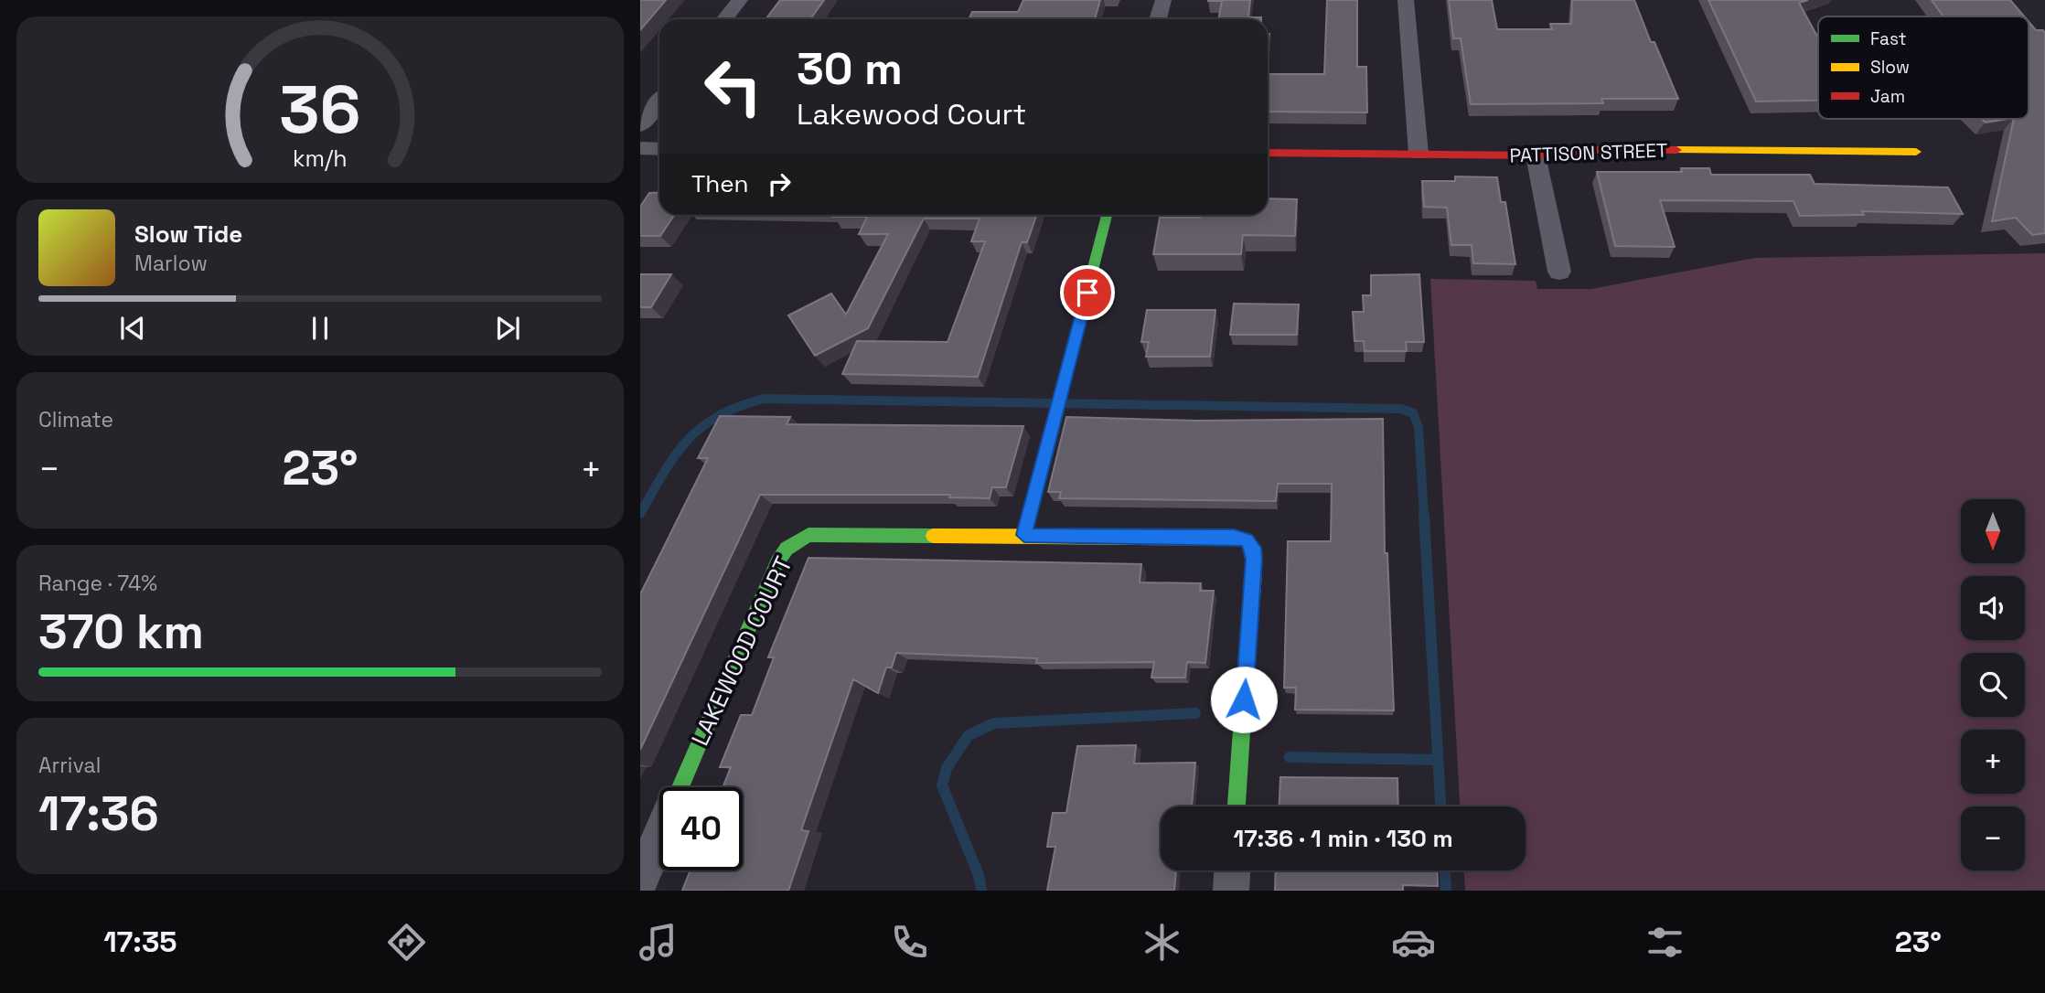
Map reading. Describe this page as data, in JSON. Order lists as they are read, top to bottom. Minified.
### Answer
{"streets":{"street":["PATTISON STREET","LAKEWOOD COURT"]},"legend":["Fast","Slow","Jam"],"north":"bottom","page":{"turn":["30 m","Lakewood Court"],"then":"Then","song":["Slow Tide","Marlow"],"tile":["Climate",["Range · 74%","370 km"],["Arrival","17:36"]],"heat":["−","23°","+"],"map_buttons":["+","−"],"limit":"40","trip":"17:36 · 1 min · 130 m","tabs":["17:35","23°"],"gauge":["36","km/h"]}}
